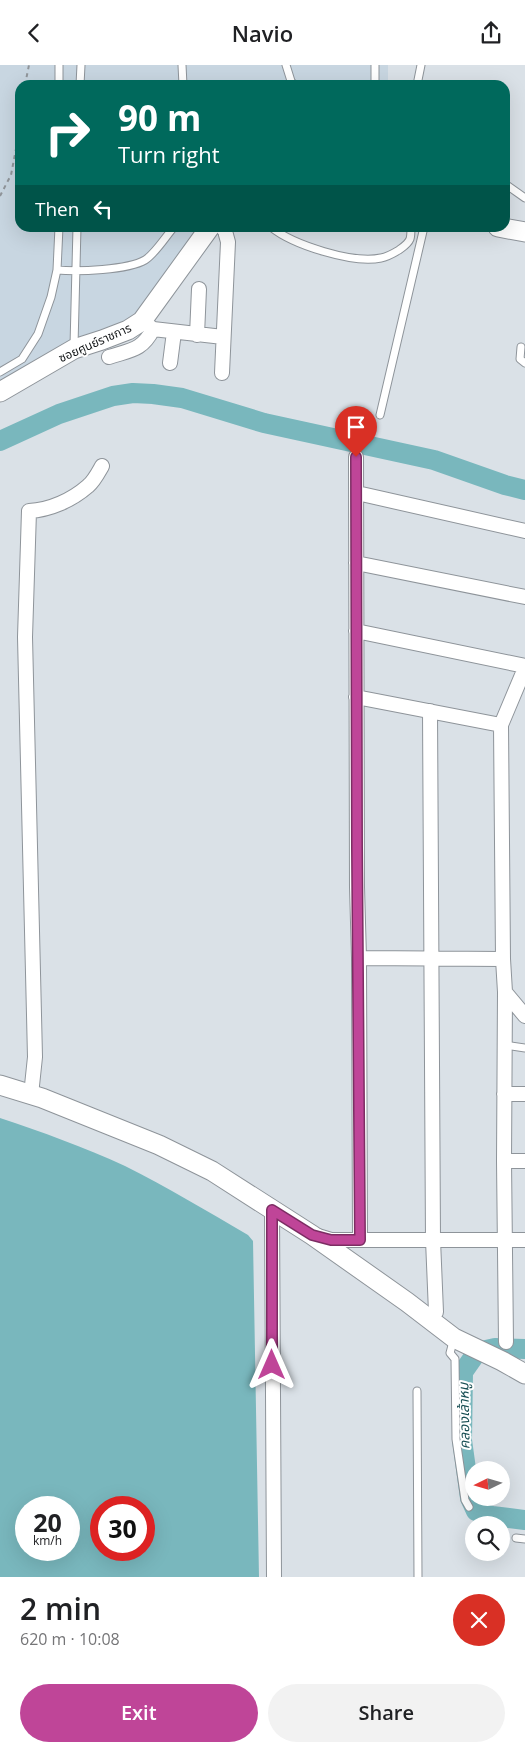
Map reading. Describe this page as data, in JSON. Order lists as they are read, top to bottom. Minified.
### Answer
{"streets":{"street":["ซอยศูนย์ราชการ"]},"water":["คลองเล้าหมู"],"north":"left","page":{"header":"Navio","turn":["90 m","Turn right"],"then":"Then","speed":"20 km/h","limit":"30","heading":["2 min","620 m · 10:08"],"buttons":["Exit","Share"]}}
